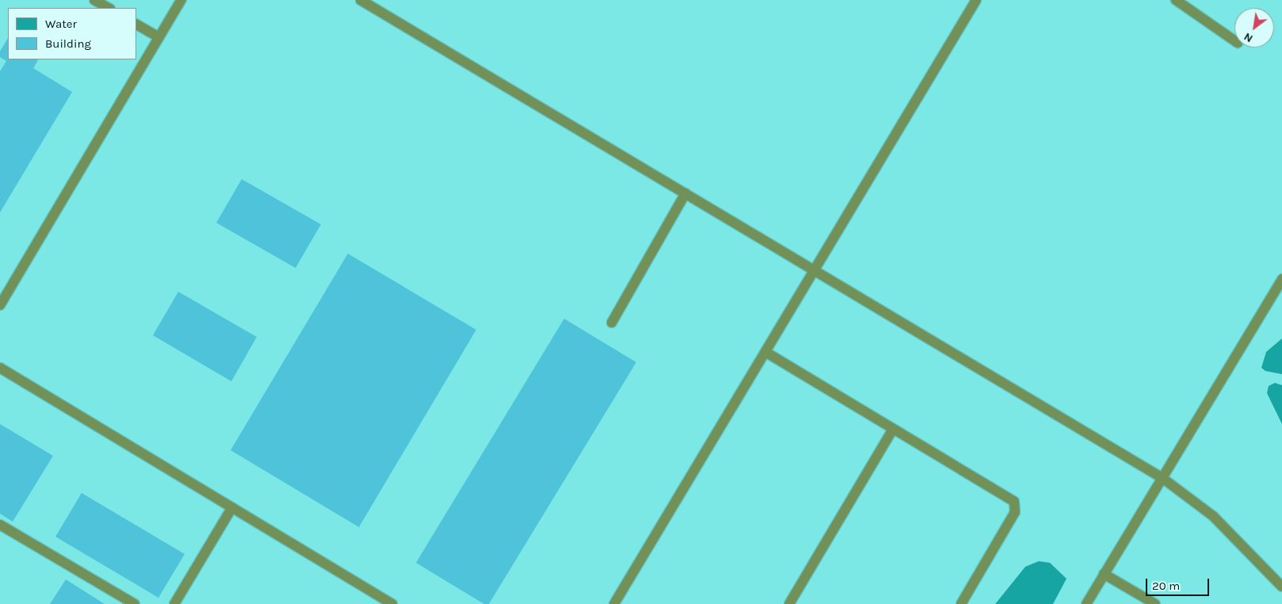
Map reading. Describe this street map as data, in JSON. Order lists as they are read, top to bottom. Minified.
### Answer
{"legend":["Water","Building"],"scale_bar":"20 m","north":"bottom left"}
